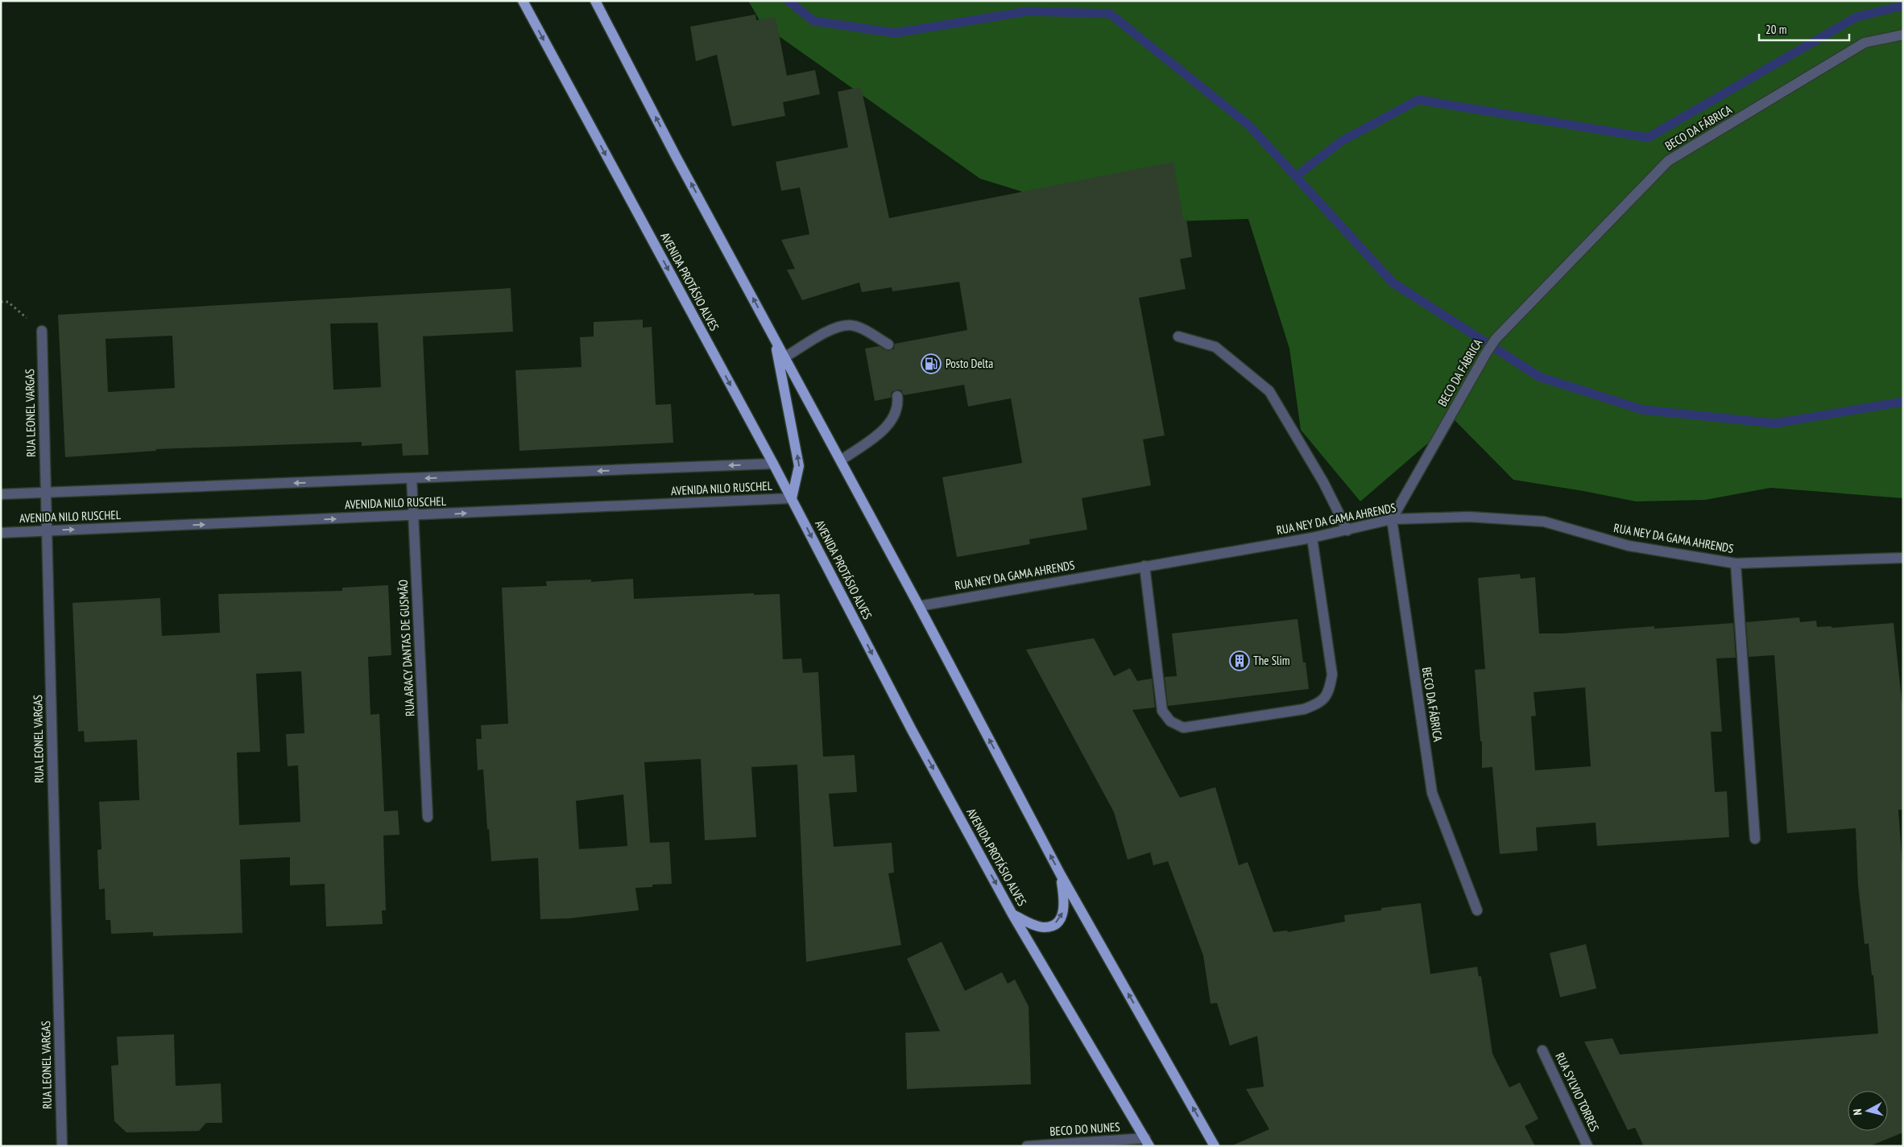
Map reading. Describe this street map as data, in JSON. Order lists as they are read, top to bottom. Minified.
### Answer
{"streets":{"main road":["AVENIDA PROTÁSIO ALVES"],"street":["BECO DA FÁBRICA","RUA LEONEL VARGAS","AVENIDA NILO RUSCHEL","RUA NEY DA GAMA AHRENDS","RUA ARACY DANTAS DE GUSMÃO","RUA SYLVIO TORRES","BECO DO NUNES"]},"crossings":[["BECO DA FÁBRICA","RUA NEY DA GAMA AHRENDS"],["AVENIDA PROTÁSIO ALVES","AVENIDA NILO RUSCHEL"],["AVENIDA PROTÁSIO ALVES","BECO DO NUNES"],["RUA LEONEL VARGAS","AVENIDA NILO RUSCHEL"],["AVENIDA NILO RUSCHEL","RUA ARACY DANTAS DE GUSMÃO"]],"places":{"fuel station":["Posto Delta"],"building":["The Slim"]},"scale_bar":"20 m","north":"left"}
